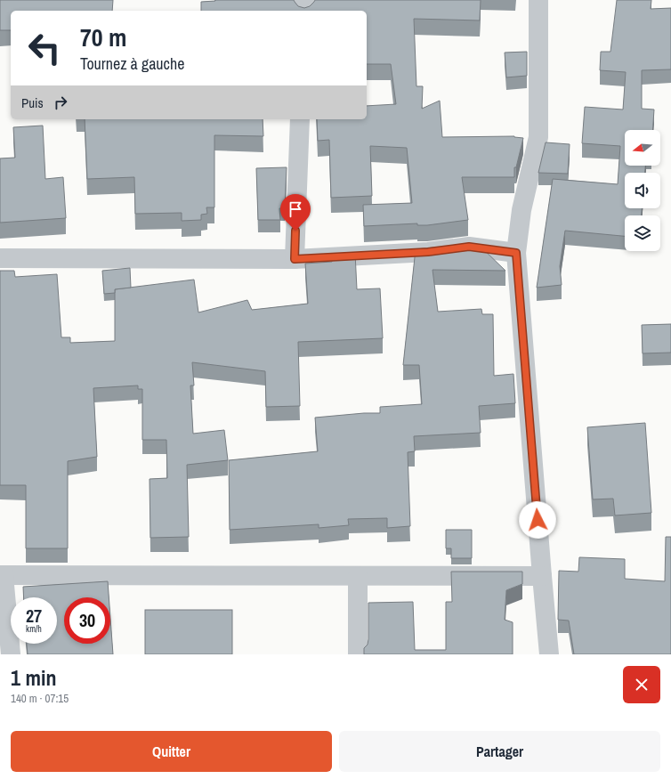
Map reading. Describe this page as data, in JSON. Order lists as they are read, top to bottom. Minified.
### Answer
{"north":"left","page":{"turn":["70 m","Tournez à gauche"],"then":"Puis","speed":"27 km/h","limit":"30","heading":["1 min","140 m · 07:15"],"buttons":["Quitter","Partager"]}}
